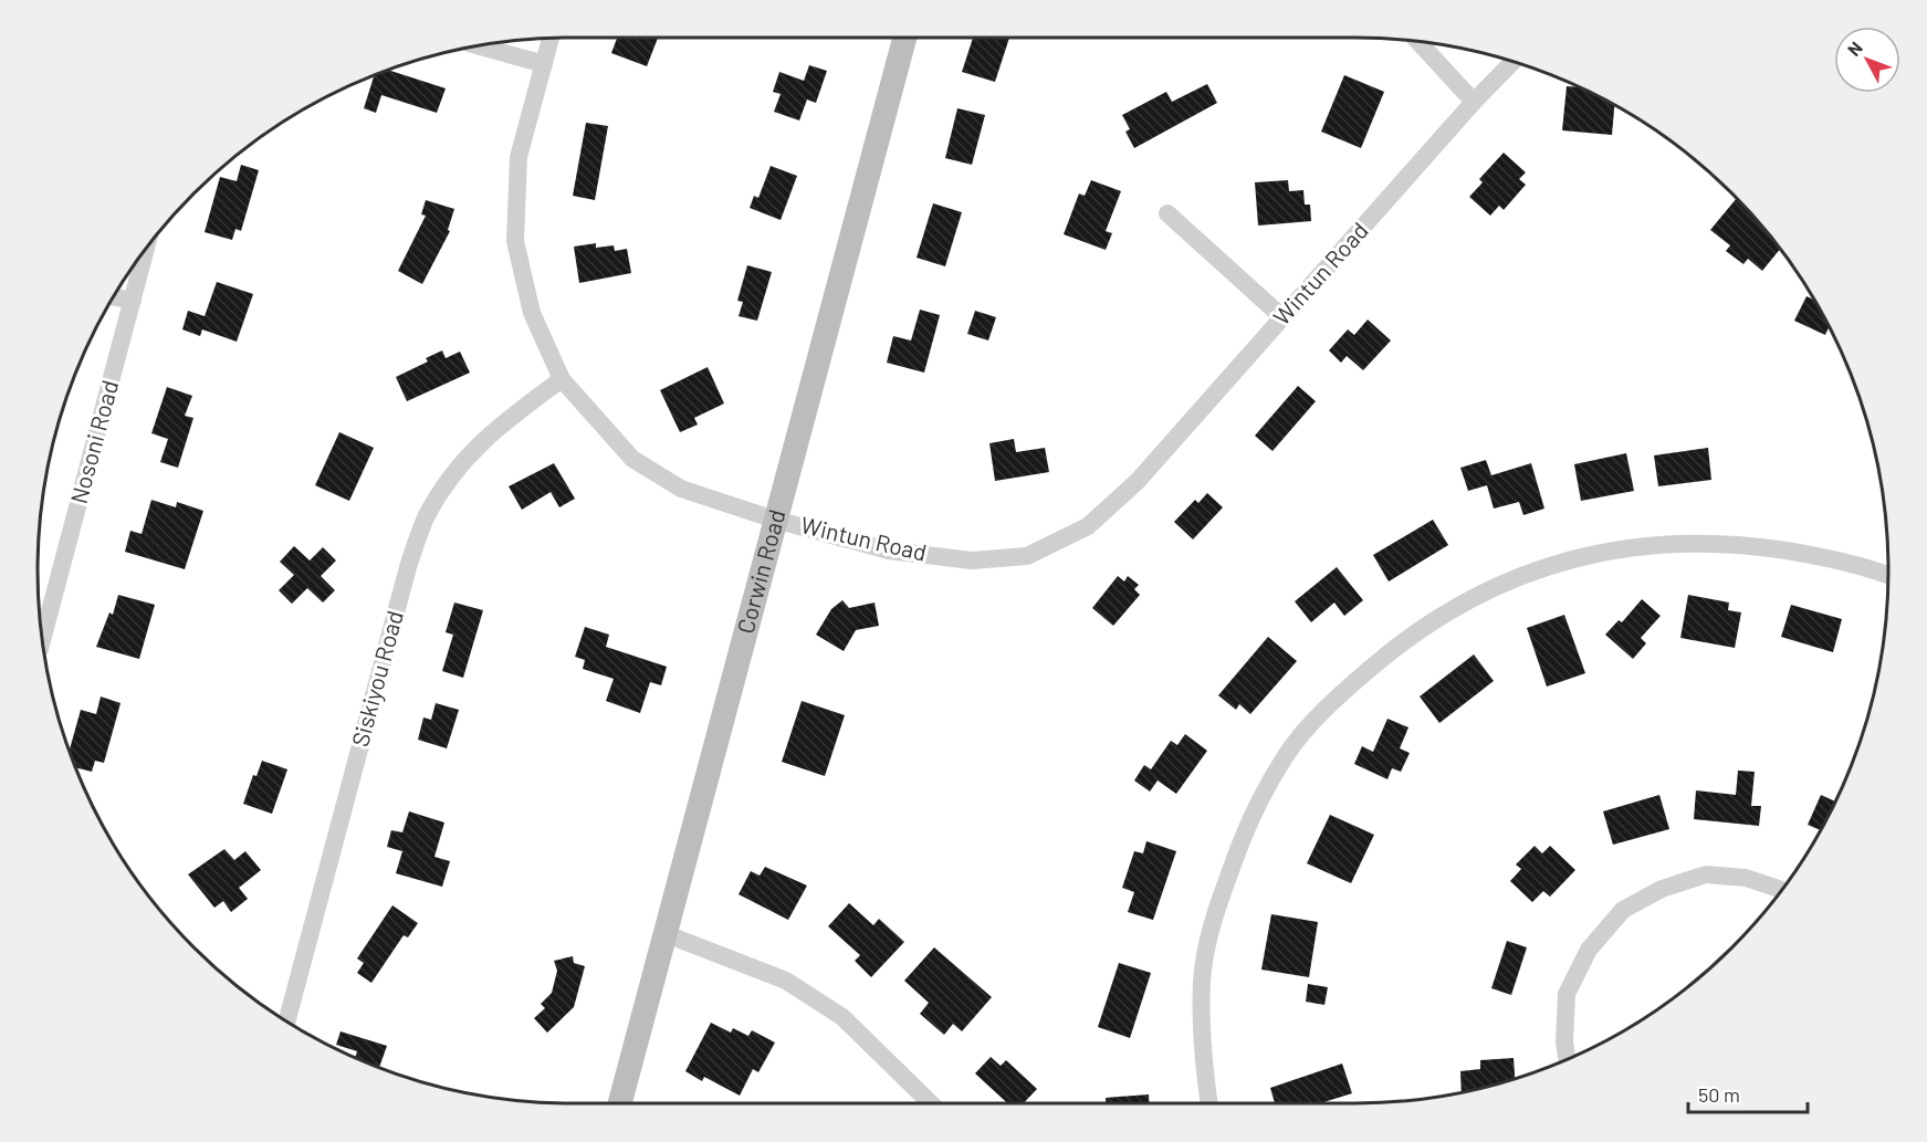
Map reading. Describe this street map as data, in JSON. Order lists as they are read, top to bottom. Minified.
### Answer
{"streets":{"main road":["Corwin Road"],"street":["Wintun Road","Nosoni Road","Siskiyou Road"]},"crossings":[["Wintun Road","Corwin Road"],["Wintun Road","Siskiyou Road"]],"scale_bar":"50 m","north":"top left"}
